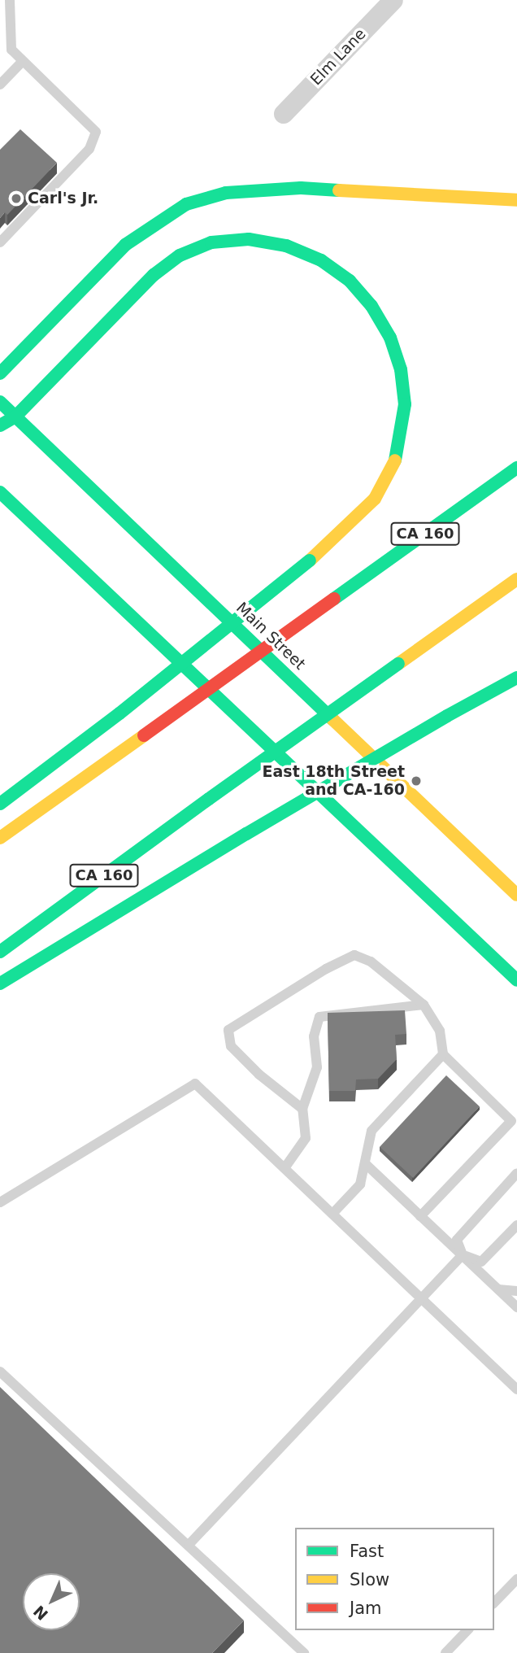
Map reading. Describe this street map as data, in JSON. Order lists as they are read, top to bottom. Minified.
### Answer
{"streets":{"main road":["CA 160","Main Street"],"street":["Elm Lane"]},"places":["Carl's Jr.","East 18th Street and CA-160"],"legend":["Fast","Slow","Jam"],"north":"bottom left"}
